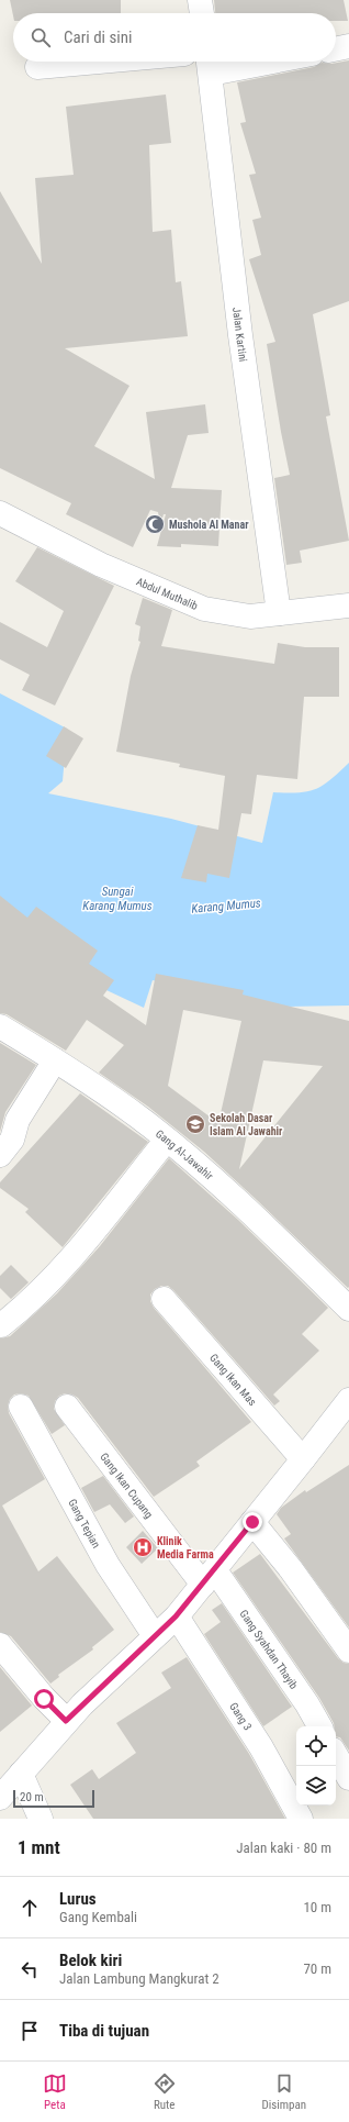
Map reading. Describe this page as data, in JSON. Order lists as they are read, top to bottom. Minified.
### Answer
{"streets":{"street":["Jalan Kartini","Abdul Muthalib","Gang Al-Jawahir","Gang Ikan Mas","Gang Ikan Cupang","Gang Tepian","Gang Syahdan Thayib","Gang 3"]},"crossings":[["Jalan Kartini","Abdul Muthalib"],["Gang Ikan Cupang","Gang Syahdan Thayib"]],"water":["Sungai Karang Mumus","Karang Mumus"],"places":{"mosque":["Mushola Al Manar"],"school or university":["Sekolah Dasar Islam Al Jawahir"],"hospital":["Klinik Media Farma"]},"scale_bar":"20 m","page":{"search":"Cari di sini","scale":"20 m","heading":["1 mnt","Jalan kaki · 80 m"],"list":[["Lurus","Gang Kembali","10 m"],["Belok kiri","Jalan Lambung Mangkurat 2","70 m"],"Tiba di tujuan"],"nav":["Peta","Rute","Disimpan"]}}
